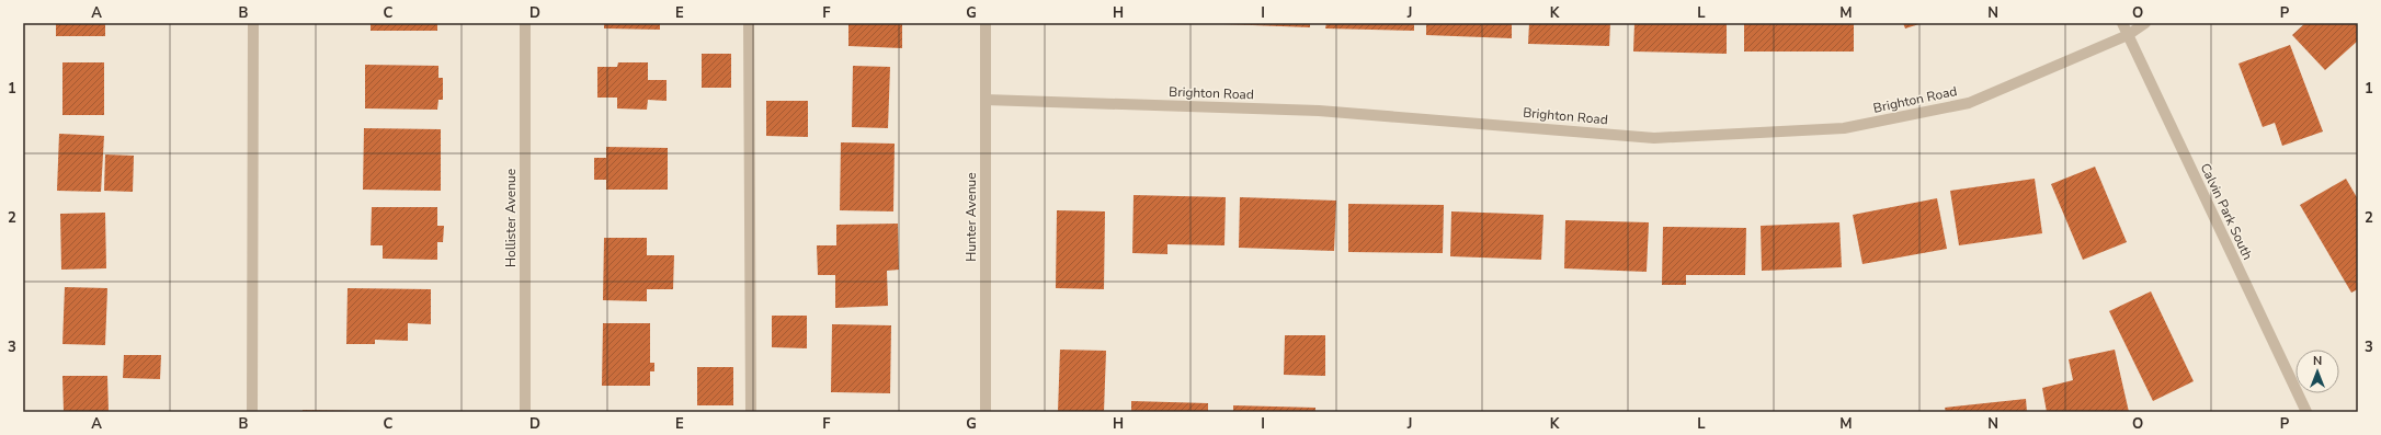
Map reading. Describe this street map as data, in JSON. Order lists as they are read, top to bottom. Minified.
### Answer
{"streets":{"street":["Brighton Road","Calvin Park South","Hunter Avenue","Hollister Avenue"]},"crossings":[["Brighton Road","Calvin Park South"],["Brighton Road","Hunter Avenue"]],"north":"top","grid":{"columns":["A","B","C","D","E","F","G","H","I","J","K","L","M","N","O","P"],"rows":["1","2","3"]}}
